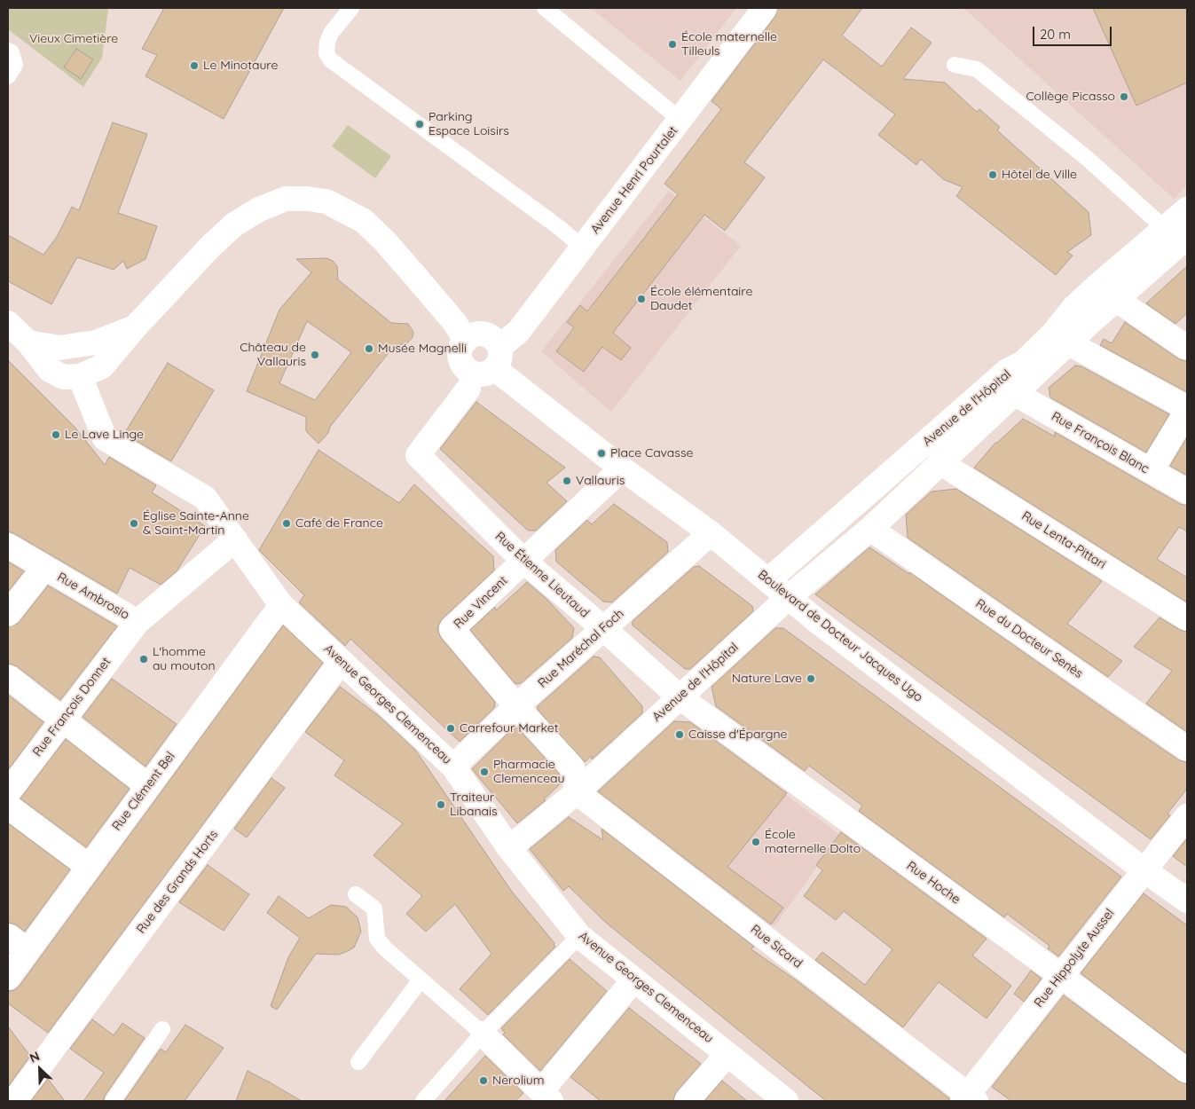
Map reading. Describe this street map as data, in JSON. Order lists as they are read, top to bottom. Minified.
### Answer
{"streets":{"street":["Avenue Henri Pourtalet","Avenue de l'Hôpital","Rue François Blanc","Rue Lenta-Pittari","Rue Étienne Lieutaud","Rue Ambrosio","Rue Vincent","Boulevard de Docteur Jacques Ugo","Rue du Docteur Senès","Rue Maréchal Foch","Avenue Georges Clemenceau","Rue François Donnet","Rue Clément Bel","Rue des Grands Horts","Rue Hoche","Rue Sicard","Rue Hippolyte Aussel"]},"crossings":[["Avenue Henri Pourtalet","Boulevard de Docteur Jacques Ugo"],["Avenue de l'Hôpital","Rue François Blanc"],["Avenue de l'Hôpital","Rue Lenta-Pittari"],["Avenue de l'Hôpital","Rue Étienne Lieutaud"],["Avenue de l'Hôpital","Rue Vincent"],["Avenue de l'Hôpital","Boulevard de Docteur Jacques Ugo"],["Avenue de l'Hôpital","Rue du Docteur Senès"],["Avenue de l'Hôpital","Avenue Georges Clemenceau"],["Avenue de l'Hôpital","Rue Hoche"],["Avenue de l'Hôpital","Rue Sicard"],["Rue Étienne Lieutaud","Rue Vincent"],["Rue Étienne Lieutaud","Rue Maréchal Foch"],["Rue Étienne Lieutaud","Rue Hoche"],["Rue Ambrosio","Avenue Georges Clemenceau"],["Rue Ambrosio","Rue François Donnet"],["Rue Vincent","Boulevard de Docteur Jacques Ugo"],["Rue Vincent","Rue Maréchal Foch"],["Rue Vincent","Rue Sicard"],["Boulevard de Docteur Jacques Ugo","Rue Maréchal Foch"],["Boulevard de Docteur Jacques Ugo","Rue Hippolyte Aussel"],["Rue Maréchal Foch","Avenue Georges Clemenceau"],["Avenue Georges Clemenceau","Rue Clément Bel"],["Avenue Georges Clemenceau","Rue des Grands Horts"],["Rue Hoche","Rue Hippolyte Aussel"],["Rue Sicard","Rue Hippolyte Aussel"]],"parks":["Vieux Cimetière"],"places":["École maternelle Tilleuls","Le Minotaure","Collège Picasso","Parking Espace Loisirs","Hôtel de Ville","École élémentaire Daudet","Musée Magnelli","Château de Vallauris","Le Lave Linge","Place Cavasse","Vallauris","Église Sainte-Anne & Saint-Martin","Café de France","L'homme au mouton","Nature Lave","Carrefour Market","Caisse d'Épargne","Pharmacie Clemenceau","Traiteur Libanais","École maternelle Dolto","Nerolium"],"scale_bar":"20 m","north":"top left"}
